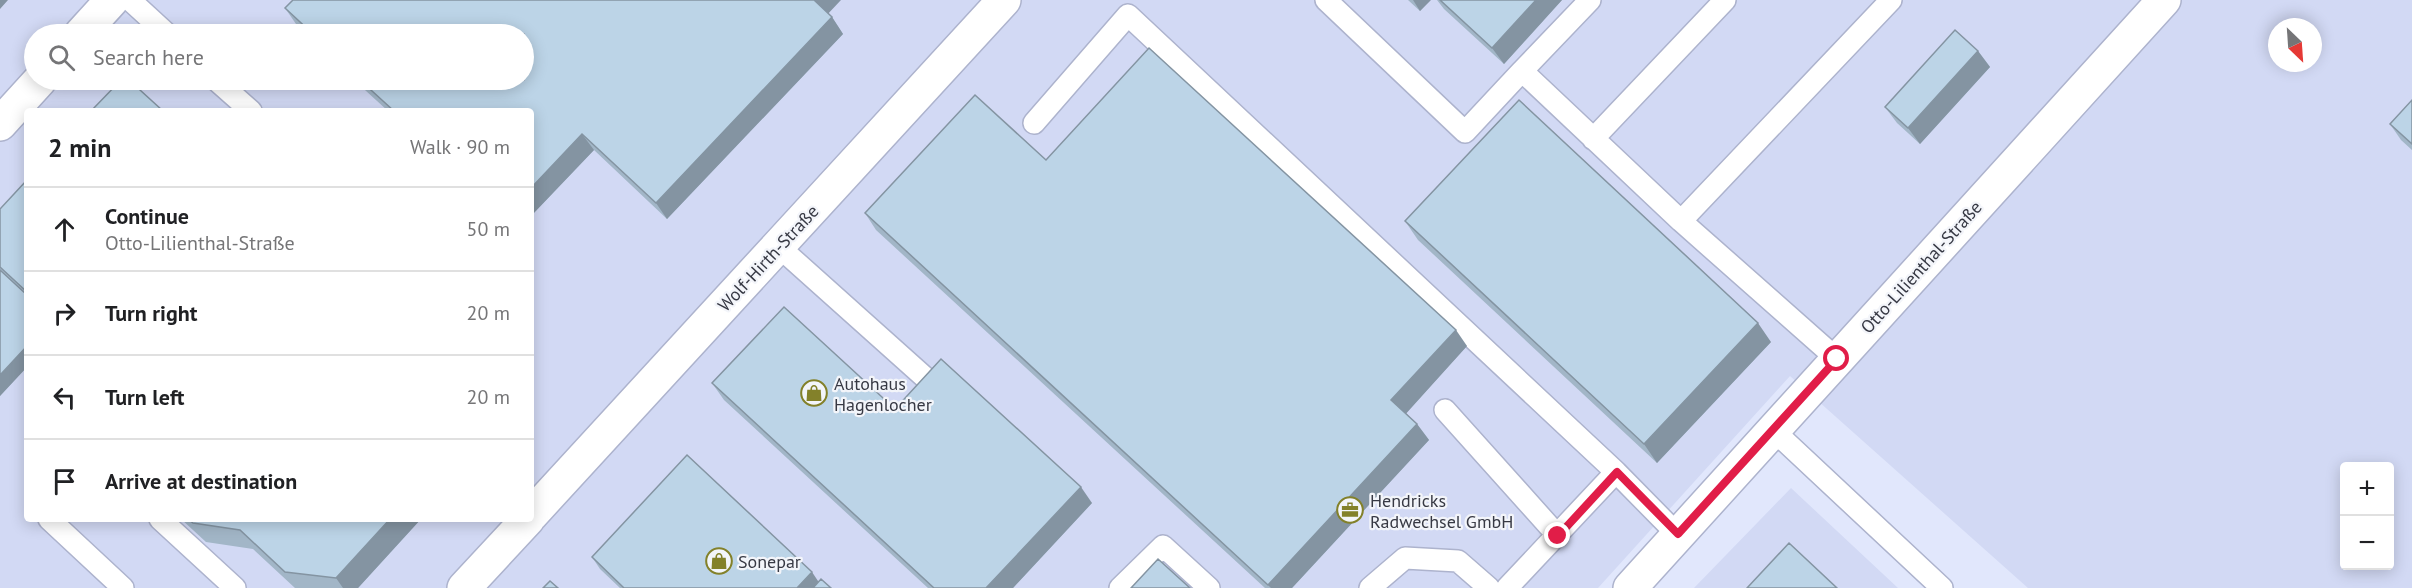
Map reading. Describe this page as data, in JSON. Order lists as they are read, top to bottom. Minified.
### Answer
{"streets":{"street":["Wolf-Hirth-Straße","Otto-Lilienthal-Straße"]},"places":{"shop":["Autohaus Hagenlocher","Sonepar"],"office":["Hendricks Radwechsel GmbH"]},"north":"bottom right","page":{"search":"Search here","heading":["2 min","Walk · 90 m"],"list":[["Continue","Otto-Lilienthal-Straße","50 m"],["Turn right","20 m"],["Turn left","20 m"],"Arrive at destination"],"map_buttons":["+","−"]}}
